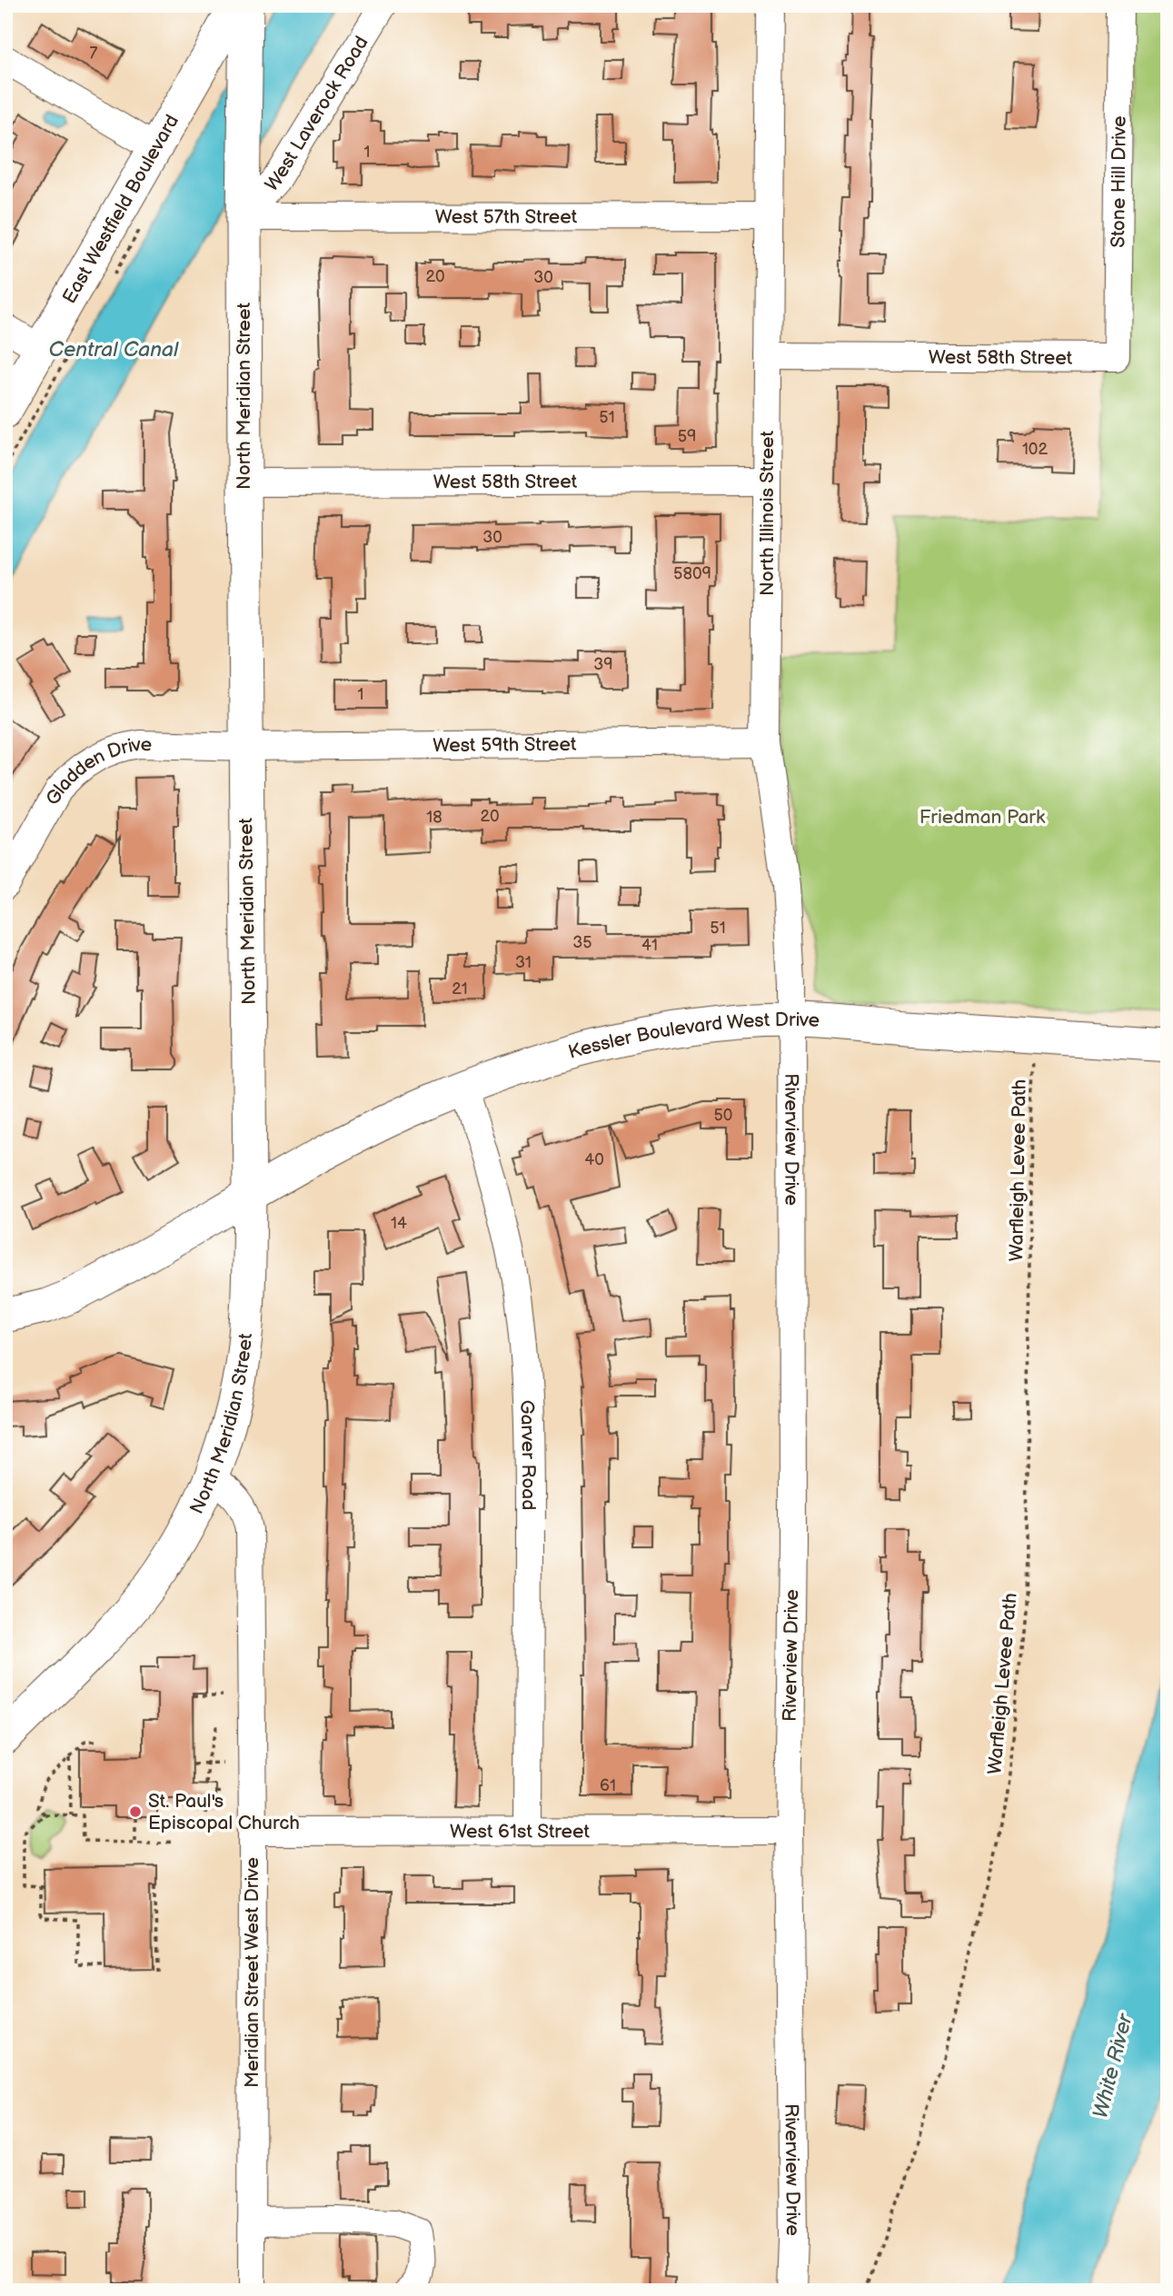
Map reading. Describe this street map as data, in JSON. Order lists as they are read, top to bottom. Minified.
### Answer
{"streets":{"main road":["East Westfield Boulevard","North Meridian Street","Kessler Boulevard West Drive"],"street":["West Laverock Road","Stone Hill Drive","West 57th Street","West 58th Street","North Illinois Street","West 59th Street","Gladden Drive","Riverview Drive","Garver Road","West 61st Street","Meridian Street West Drive"],"path":["Warfleigh Levee Path"]},"crossings":[["West Laverock Road","West 57th Street"],["West Laverock Road","North Meridian Street"],["Stone Hill Drive","West 58th Street"],["West 57th Street","North Meridian Street"],["West 57th Street","North Illinois Street"],["West 58th Street","North Meridian Street"],["West 58th Street","North Illinois Street"],["North Meridian Street","West 59th Street"],["North Meridian Street","Gladden Drive"],["North Meridian Street","Kessler Boulevard West Drive"],["North Meridian Street","Meridian Street West Drive"],["North Illinois Street","West 59th Street"],["North Illinois Street","Kessler Boulevard West Drive"],["North Illinois Street","Riverview Drive"],["West 59th Street","Gladden Drive"],["Kessler Boulevard West Drive","Riverview Drive"],["Kessler Boulevard West Drive","Garver Road"],["Riverview Drive","West 61st Street"],["Garver Road","West 61st Street"],["West 61st Street","Meridian Street West Drive"]],"water":["Central Canal","White River"],"parks":["Friedman Park"],"places":["St. Paul's Episcopal Church"],"house_numbers":["7","1","20","30","51","59","102","30","5809","39","1","20","18","51","35","41","31","21","50","40","14","61"]}
